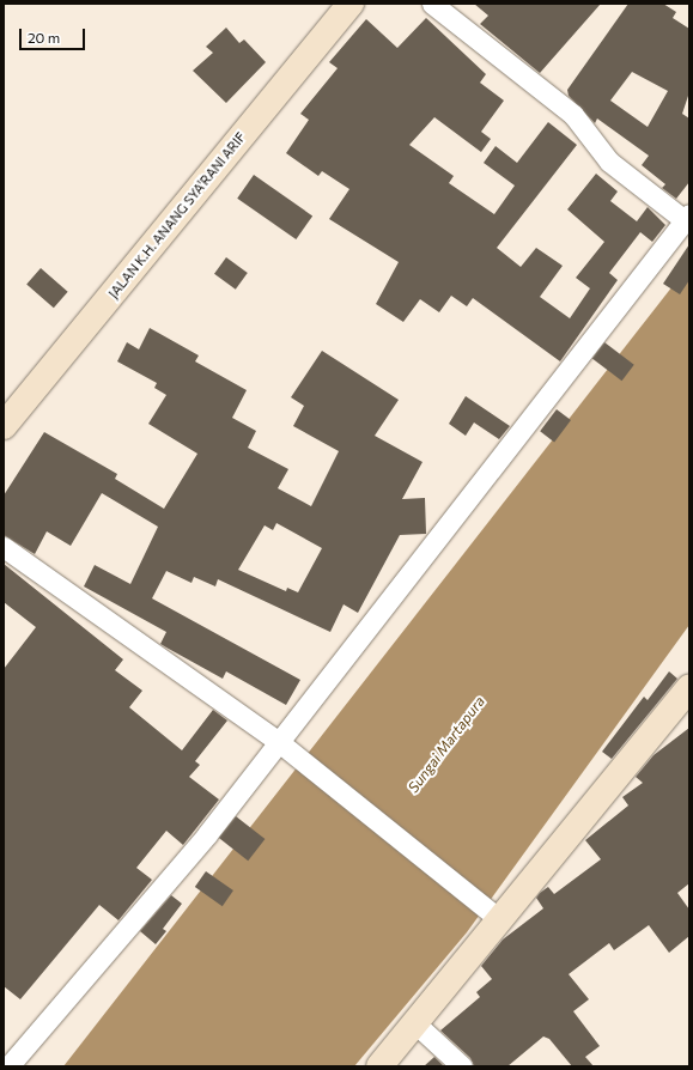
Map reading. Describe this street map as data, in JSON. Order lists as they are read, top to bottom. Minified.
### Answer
{"streets":{"street":["JALAN K.H. ANANG SYA'RANI ARIF"]},"water":["Sungai Martapura"],"scale_bar":"20 m"}
